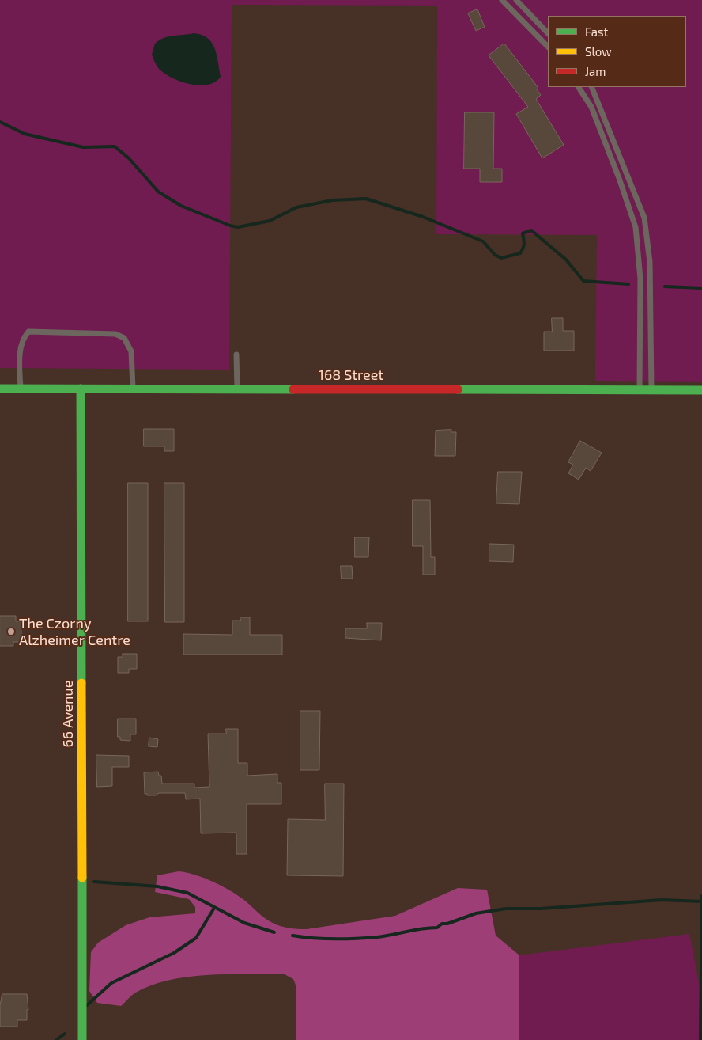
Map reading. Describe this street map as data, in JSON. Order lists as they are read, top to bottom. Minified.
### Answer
{"streets":{"main road":["168 Street","66 Avenue"]},"crossings":[["168 Street","66 Avenue"]],"places":["The Czorny Alzheimer Centre"],"legend":["Fast","Slow","Jam"]}
